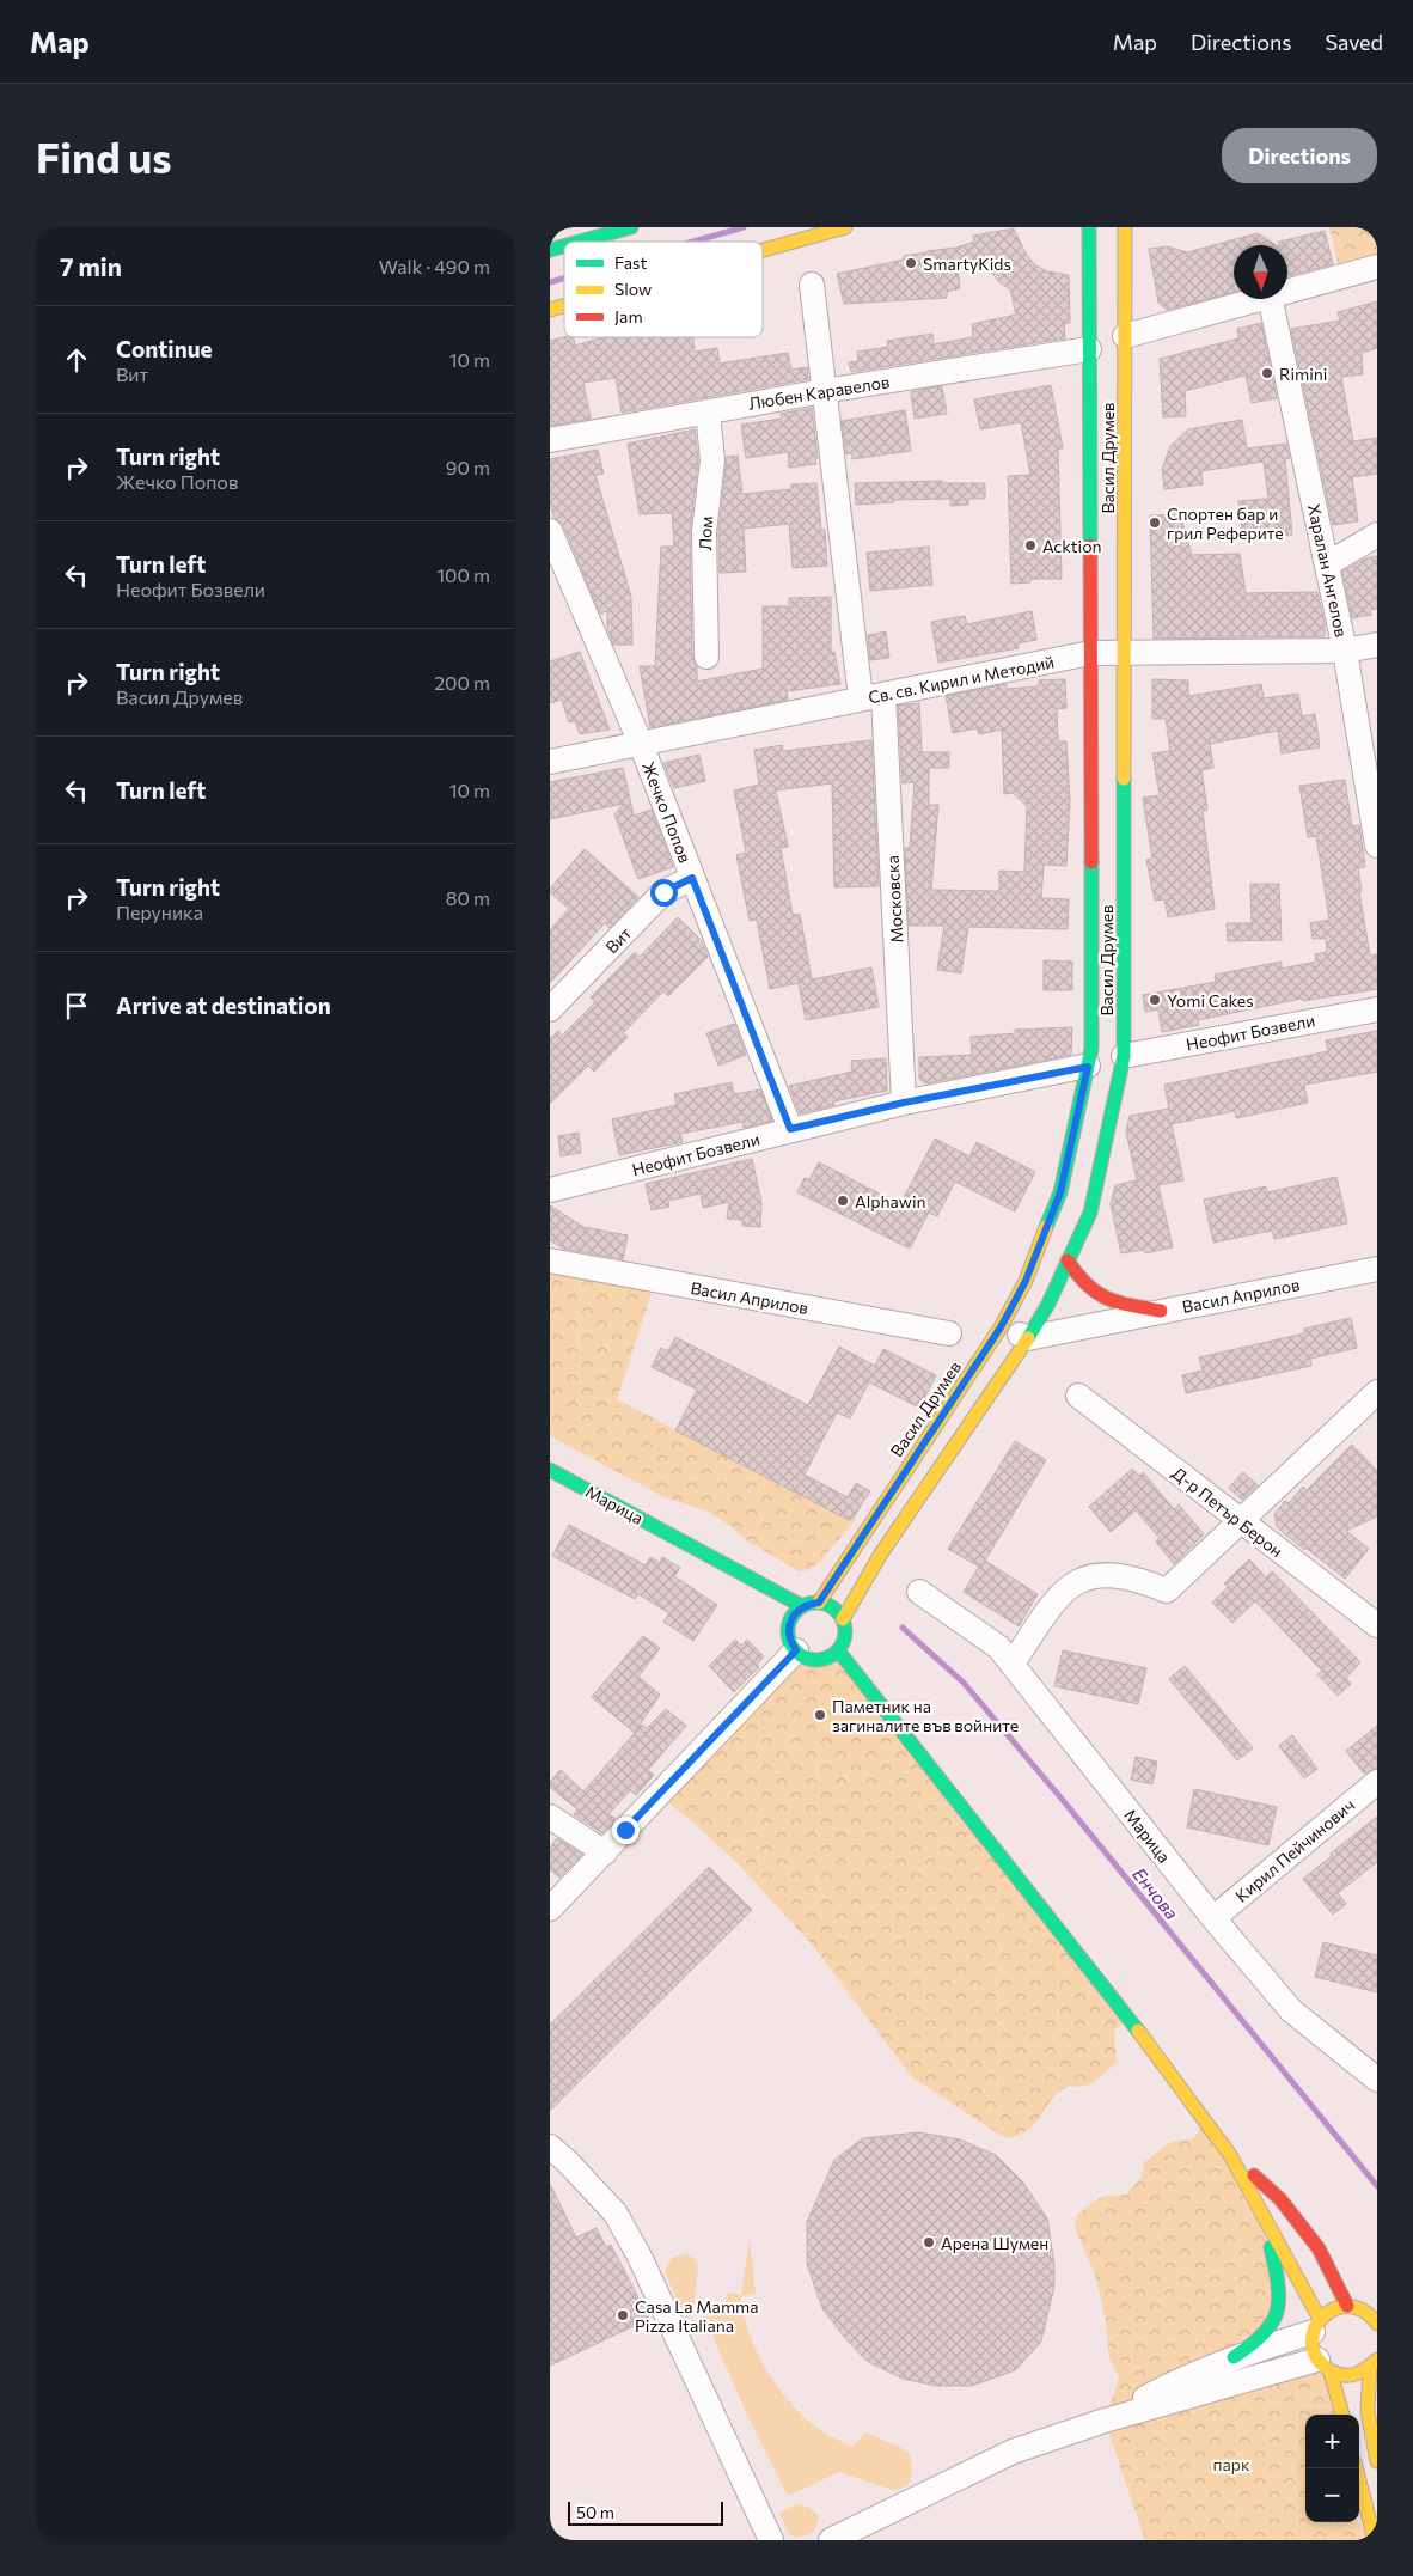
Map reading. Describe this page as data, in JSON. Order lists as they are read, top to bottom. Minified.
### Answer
{"streets":{"street":["Любен Каравелов","Васил Друмев","Лом","Харалан Ангелов","Св. св. Кирил и Методий","Жечко Попов","Московска","Вит","Неофит Бозвели","Васил Априлов","Марица","Д-р Петър Берон","Кирил Пейчинович"]},"crossings":[["Любен Каравелов","Васил Друмев"],["Любен Каравелов","Лом"],["Любен Каравелов","Московска"],["Васил Друмев","Св. св. Кирил и Методий"],["Васил Друмев","Неофит Бозвели"],["Васил Друмев","Васил Априлов"],["Харалан Ангелов","Св. св. Кирил и Методий"],["Св. св. Кирил и Методий","Жечко Попов"],["Св. св. Кирил и Методий","Московска"],["Жечко Попов","Вит"],["Жечко Попов","Неофит Бозвели"],["Московска","Неофит Бозвели"],["Марица","Кирил Пейчинович"]],"water":["Енчова"],"parks":["парк"],"places":["SmartyKids","Rimini","Спортен бар и грил Реферите","Acktion","Yomi Cakes","Alphawin","Паметник на загиналите във войните","Арена Шумен","Casa La Mamma Pizza Italiana"],"legend":["Fast","Slow","Jam"],"scale_bar":"50 m","north":"bottom","page":{"header":"Map","nav":["Map","Directions","Saved"],"buttons":"Directions","title":"Find us","heading":["7 min","Walk · 490 m"],"list":[["Continue","Вит","10 m"],["Turn right","Жечко Попов","90 m"],["Turn left","Неофит Бозвели","100 m"],["Turn right","Васил Друмев","200 m"],["Turn left","10 m"],["Turn right","Перуника","80 m"],"Arrive at destination"],"map_buttons":["+","−"],"scale":"50 m"}}
